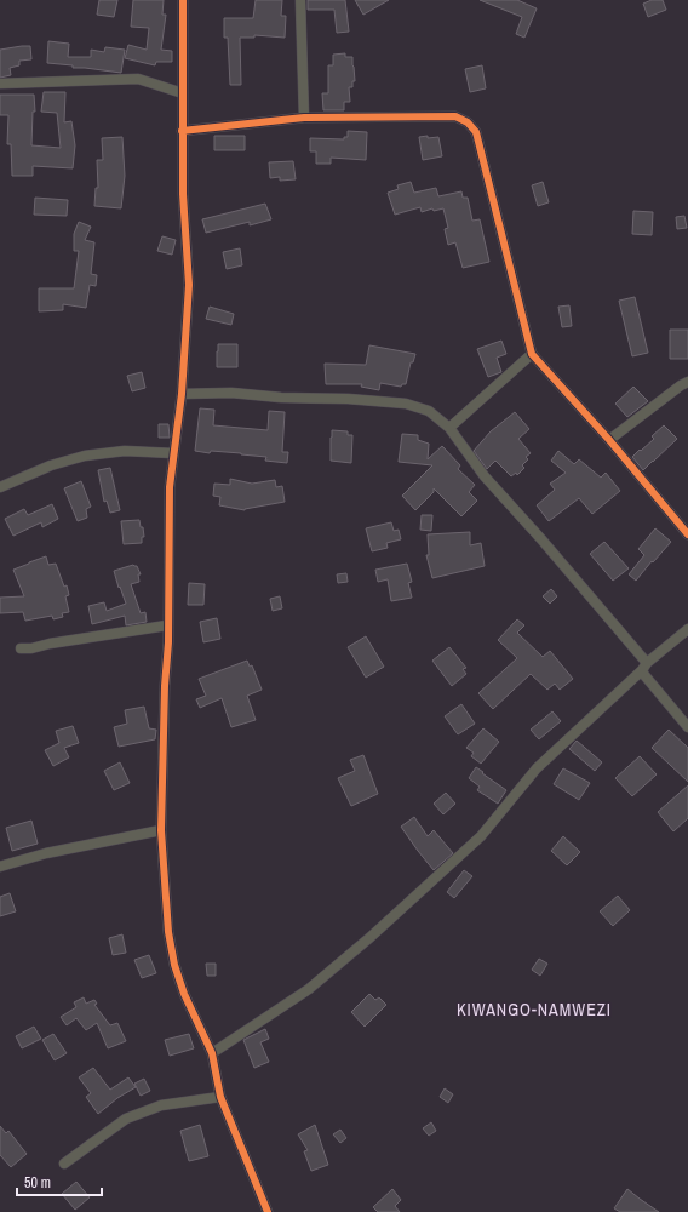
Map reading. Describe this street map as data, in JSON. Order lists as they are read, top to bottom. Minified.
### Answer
{"districts":["KIWANGO-NAMWEZI"],"scale_bar":"50 m"}
